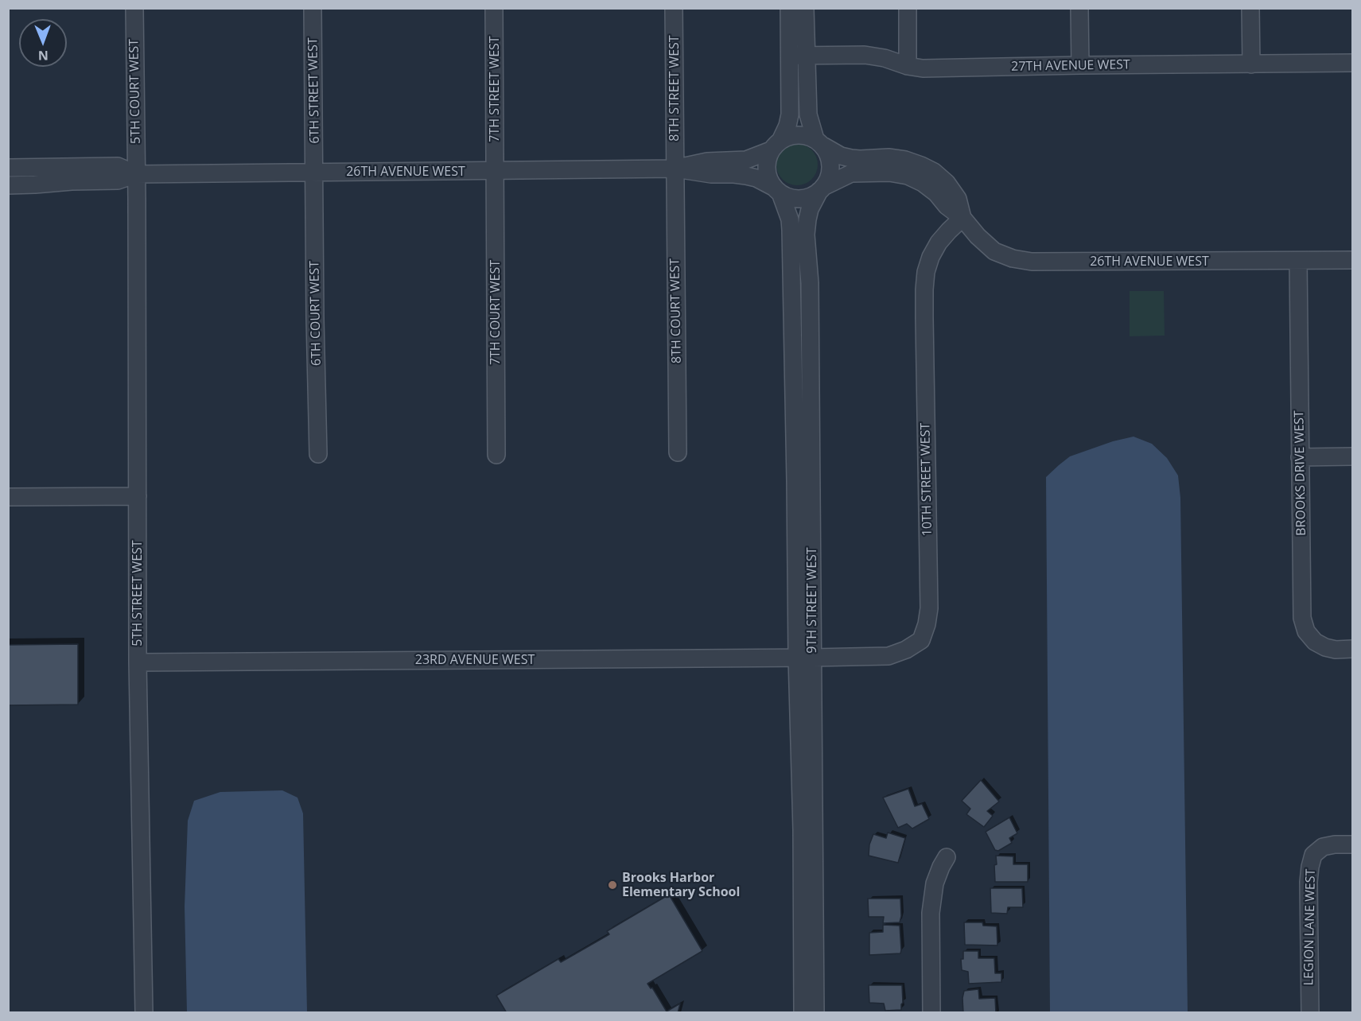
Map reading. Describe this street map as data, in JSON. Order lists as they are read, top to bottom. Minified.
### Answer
{"streets":{"street":["27TH AVENUE WEST","8TH STREET WEST","7TH STREET WEST","6TH STREET WEST","5TH COURT WEST","26TH AVENUE WEST","8TH COURT WEST","7TH COURT WEST","6TH COURT WEST","BROOKS DRIVE WEST","10TH STREET WEST","5TH STREET WEST","9TH STREET WEST","23RD AVENUE WEST","LEGION LANE WEST"]},"crossings":[["8TH STREET WEST","26TH AVENUE WEST"],["8TH STREET WEST","8TH COURT WEST"],["7TH STREET WEST","26TH AVENUE WEST"],["7TH STREET WEST","7TH COURT WEST"],["6TH STREET WEST","26TH AVENUE WEST"],["6TH STREET WEST","6TH COURT WEST"],["5TH COURT WEST","26TH AVENUE WEST"],["5TH COURT WEST","5TH STREET WEST"],["26TH AVENUE WEST","8TH COURT WEST"],["26TH AVENUE WEST","7TH COURT WEST"],["26TH AVENUE WEST","6TH COURT WEST"],["26TH AVENUE WEST","BROOKS DRIVE WEST"],["26TH AVENUE WEST","10TH STREET WEST"],["26TH AVENUE WEST","5TH STREET WEST"],["26TH AVENUE WEST","9TH STREET WEST"],["10TH STREET WEST","9TH STREET WEST"],["10TH STREET WEST","23RD AVENUE WEST"],["5TH STREET WEST","23RD AVENUE WEST"],["9TH STREET WEST","23RD AVENUE WEST"]],"places":["Brooks Harbor Elementary School"],"north":"bottom"}
